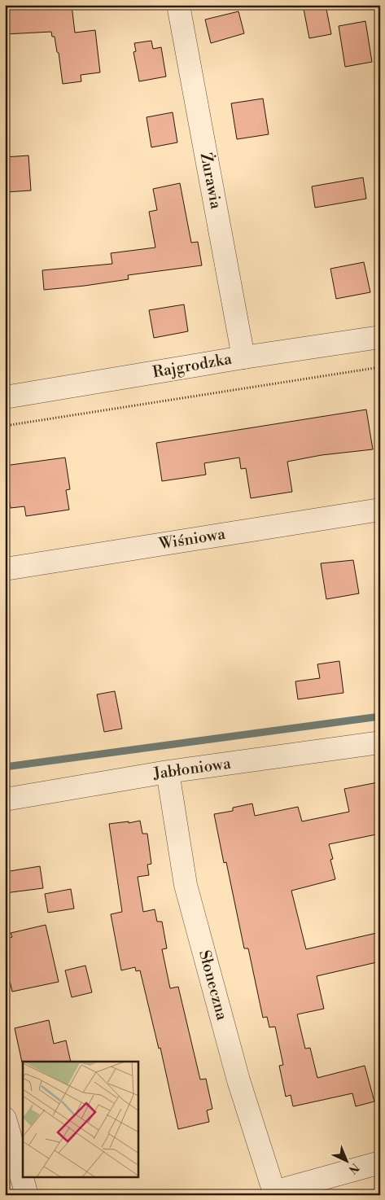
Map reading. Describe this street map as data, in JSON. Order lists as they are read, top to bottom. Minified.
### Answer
{"streets":{"street":["Żurawia","Rajgrodzka","Wiśniowa","Jabłoniowa","Słoneczna"]},"crossings":[["Żurawia","Rajgrodzka"],["Jabłoniowa","Słoneczna"]],"north":"bottom right"}
